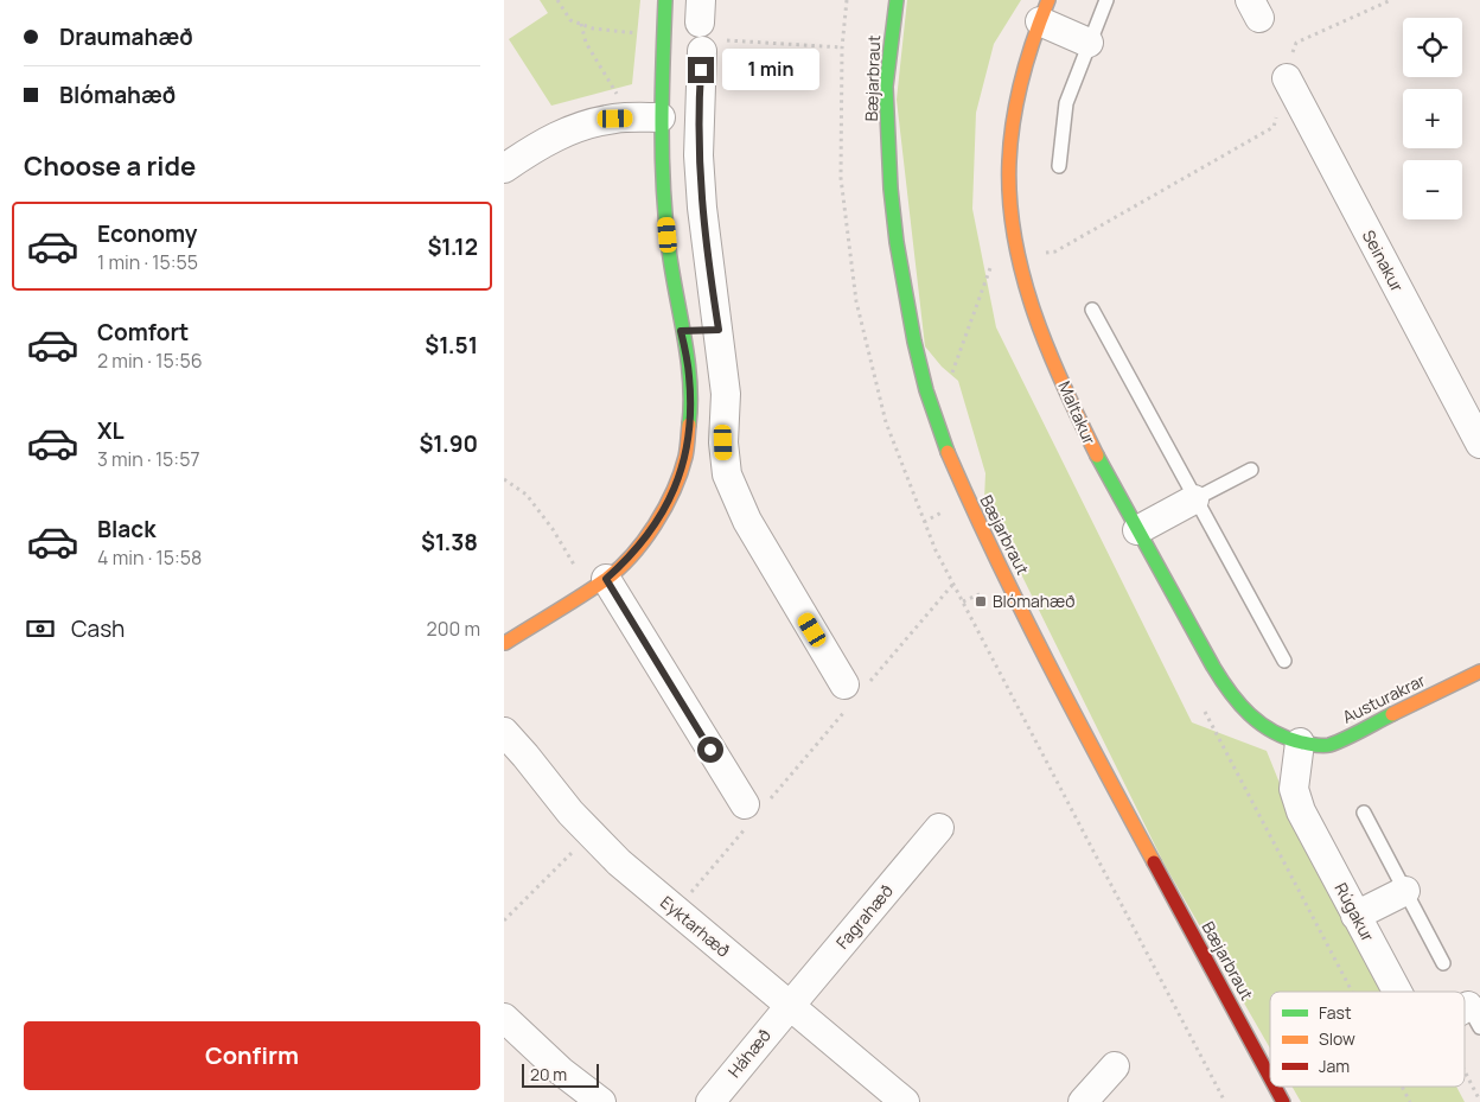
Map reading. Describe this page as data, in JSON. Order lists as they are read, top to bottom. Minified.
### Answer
{"streets":{"street":["Bæjarbraut","Seinakur","Maltakur","Austurakrar","Rúgakur","Fagrahæð","Eyktarhæð","Háhæð"]},"crossings":[["Maltakur","Austurakrar"],["Maltakur","Rúgakur"],["Austurakrar","Rúgakur"],["Fagrahæð","Eyktarhæð"],["Fagrahæð","Háhæð"],["Eyktarhæð","Háhæð"]],"places":{"transit":["Blómahæð"]},"legend":["Fast","Slow","Jam"],"scale_bar":"20 m","page":{"banner":["Draumahæð","Blómahæð"],"map_buttons":["+","−"],"bubble":"1 min","heading":"Choose a ride","list":[{"name":"Economy","note":"1 min · 15:55","value":"$1.12"},{"name":"Comfort","note":"2 min · 15:56","value":"$1.51"},{"name":"XL","note":"3 min · 15:57","value":"$1.90"},{"name":"Black","note":"4 min · 15:58","value":"$1.38"}],"pay":["Cash","200 m"],"buttons":"Confirm","scale":"20 m"}}
